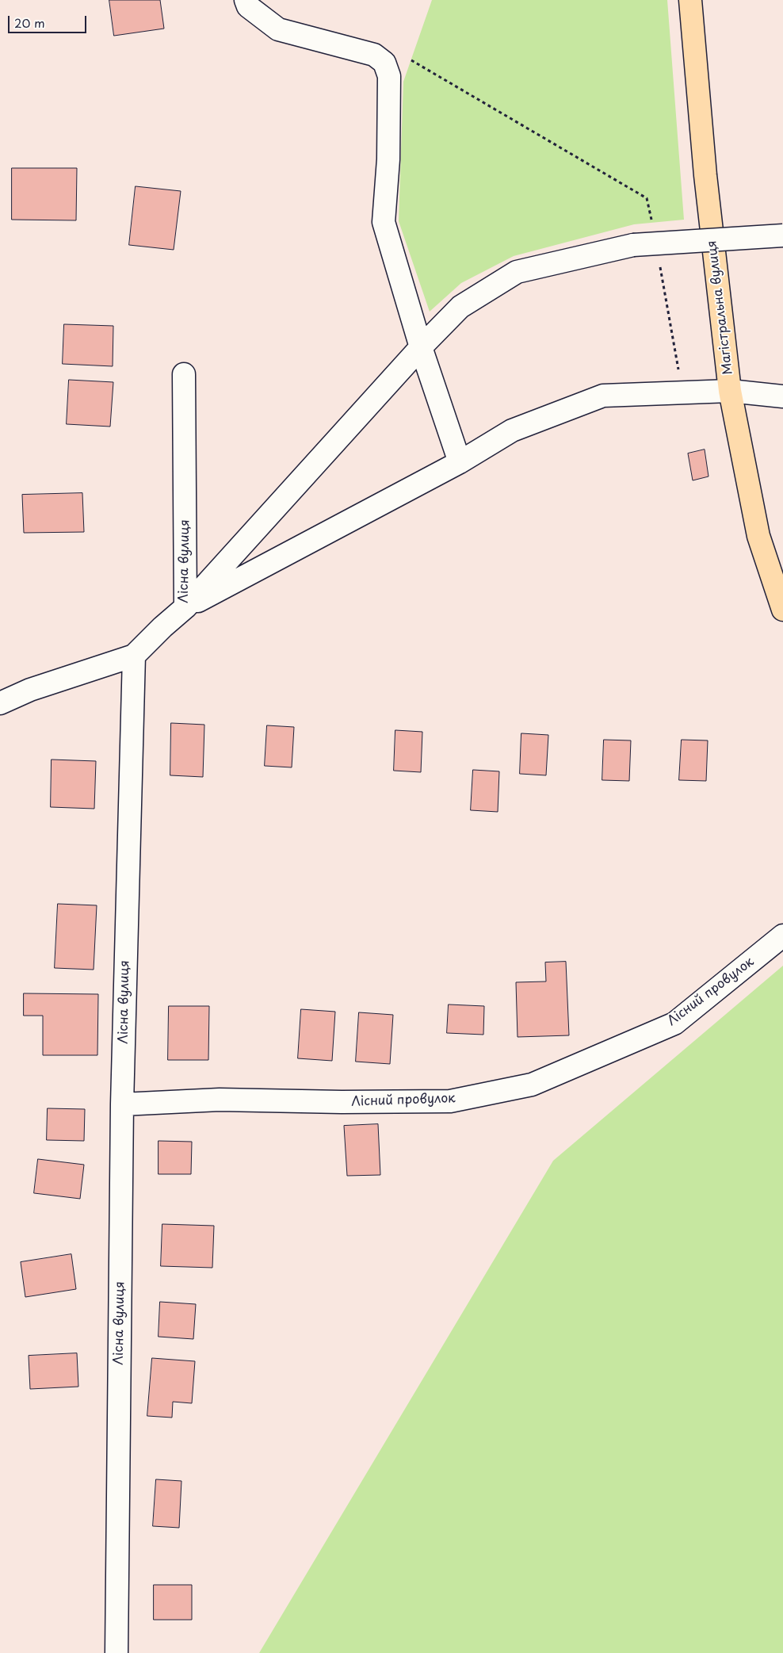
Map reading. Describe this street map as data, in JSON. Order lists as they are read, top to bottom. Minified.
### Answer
{"streets":{"main road":["Магістральна вулиця"],"street":["Лісна вулиця","Лісний провулок"]},"crossings":[["Лісна вулиця","Лісний провулок"]],"scale_bar":"20 m"}
